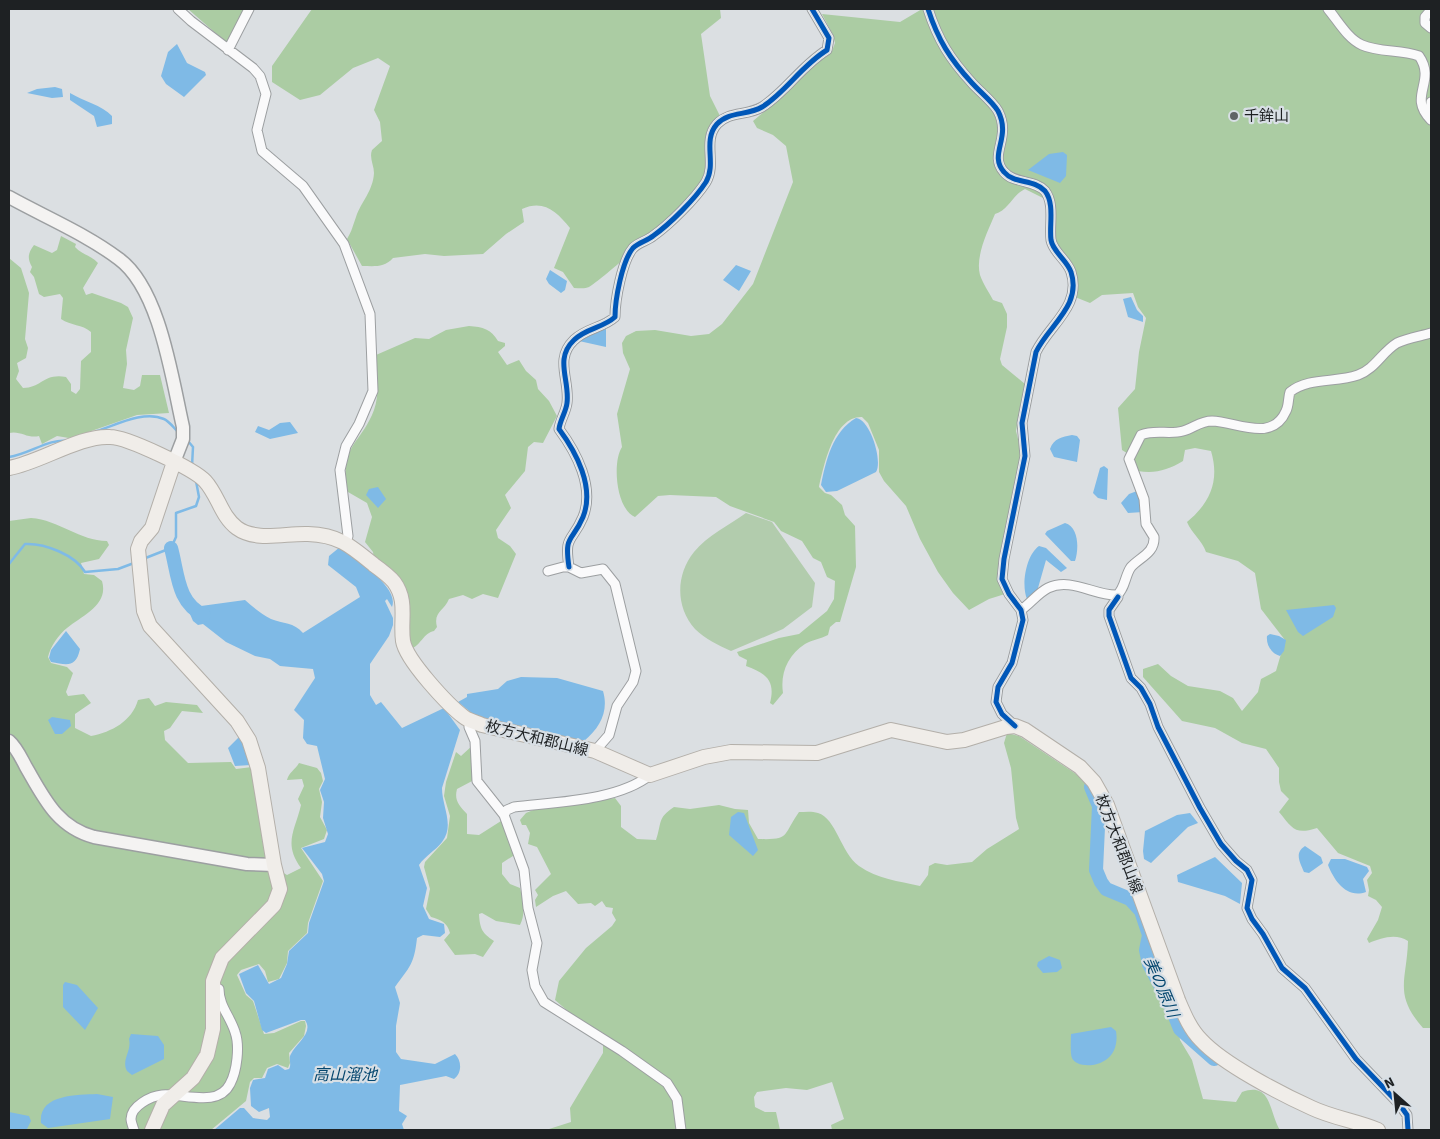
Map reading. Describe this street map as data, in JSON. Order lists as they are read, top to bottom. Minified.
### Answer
{"streets":{"main road":["枚方大和郡山線"]},"water":["美の原川","高山溜池"],"places":["千鉾山"],"north":"top left"}
